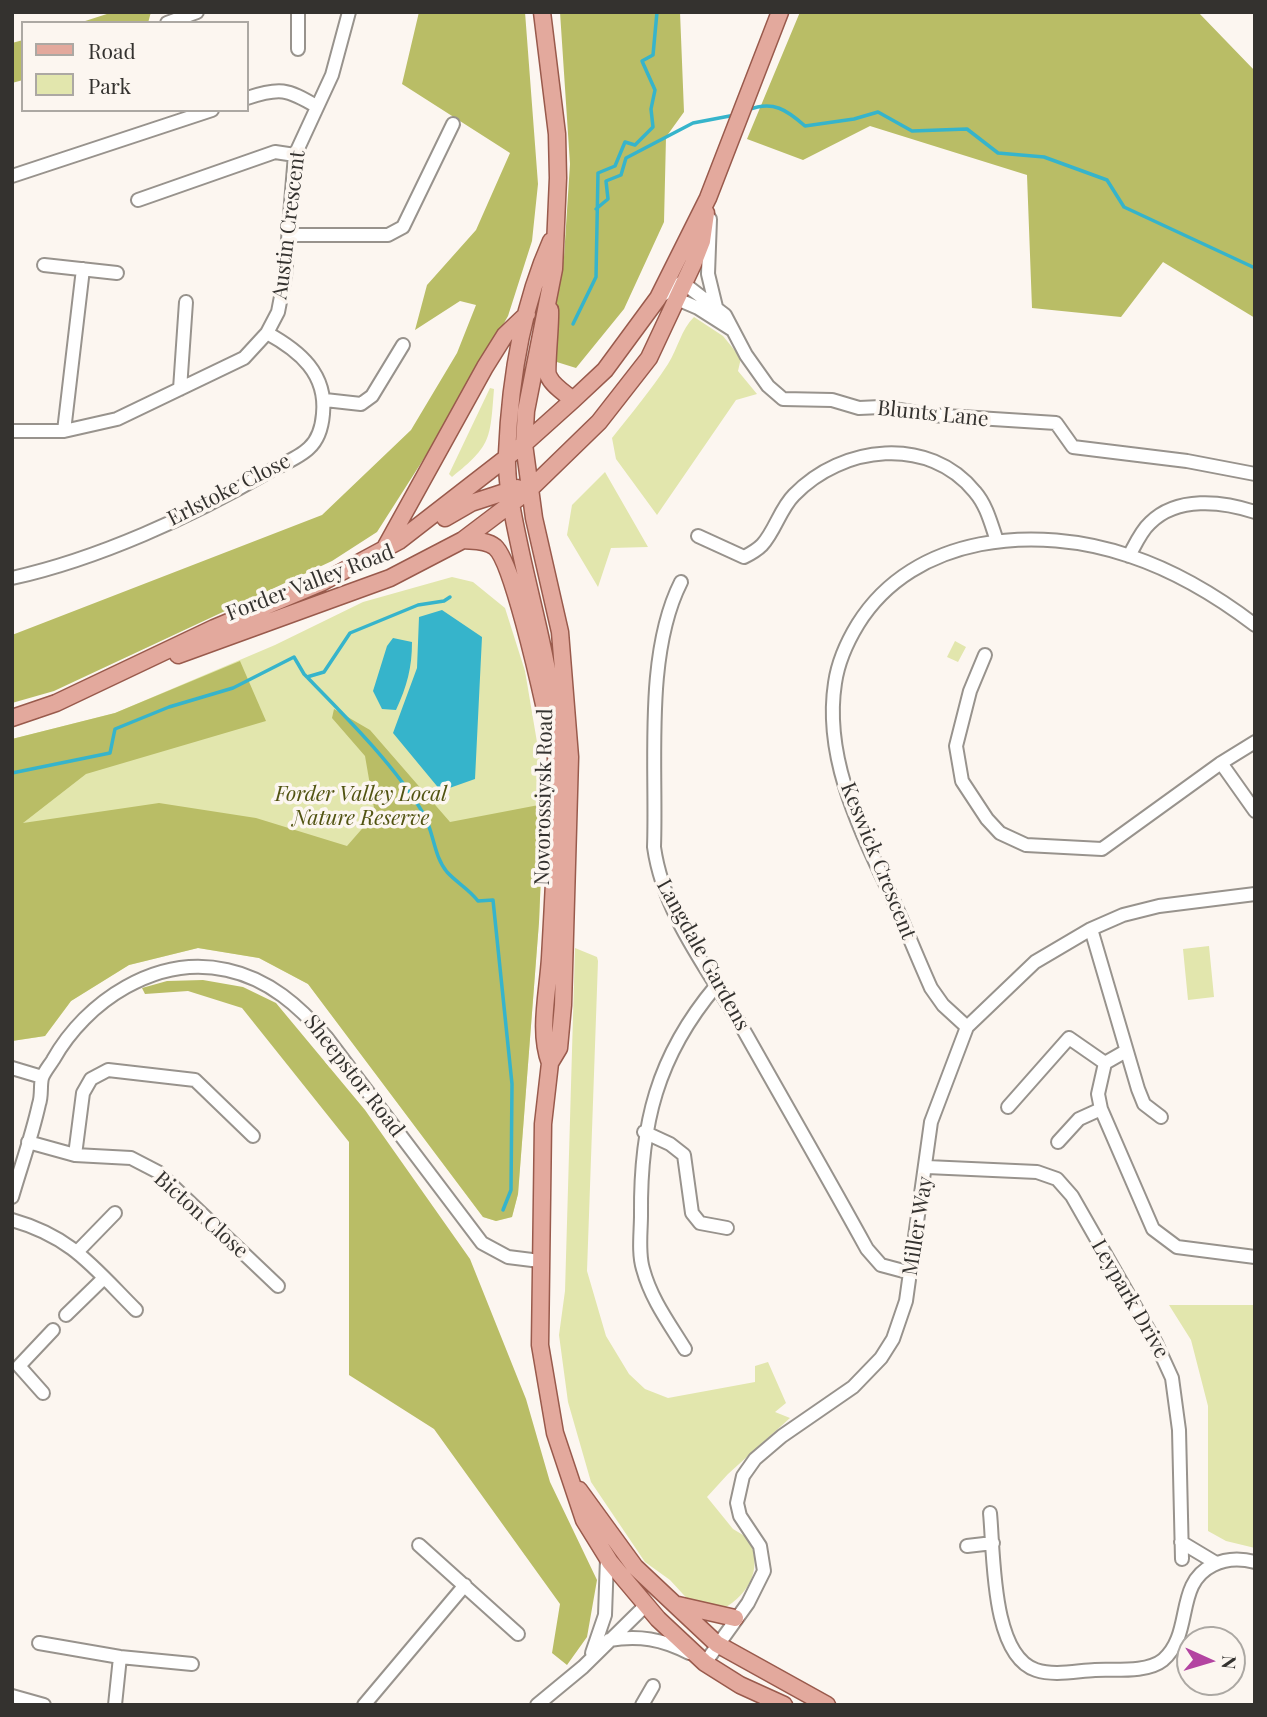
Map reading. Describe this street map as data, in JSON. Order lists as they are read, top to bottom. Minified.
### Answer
{"streets":{"main road":["Forder Valley Road","Novorossiysk Road"],"street":["Austin Crescent","Blunts Lane","Erlstoke Close","Keswick Crescent","Langdale Gardens","Sheepstor Road","Bicton Close","Miller Way","Leypark Drive"]},"crossings":[["Blunts Lane","Forder Valley Road"],["Forder Valley Road","Novorossiysk Road"],["Novorossiysk Road","Sheepstor Road"],["Novorossiysk Road","Miller Way"],["Keswick Crescent","Miller Way"],["Langdale Gardens","Miller Way"],["Sheepstor Road","Bicton Close"],["Miller Way","Leypark Drive"]],"parks":["Forder Valley Local Nature Reserve"],"legend":["Road","Park"],"north":"right"}
